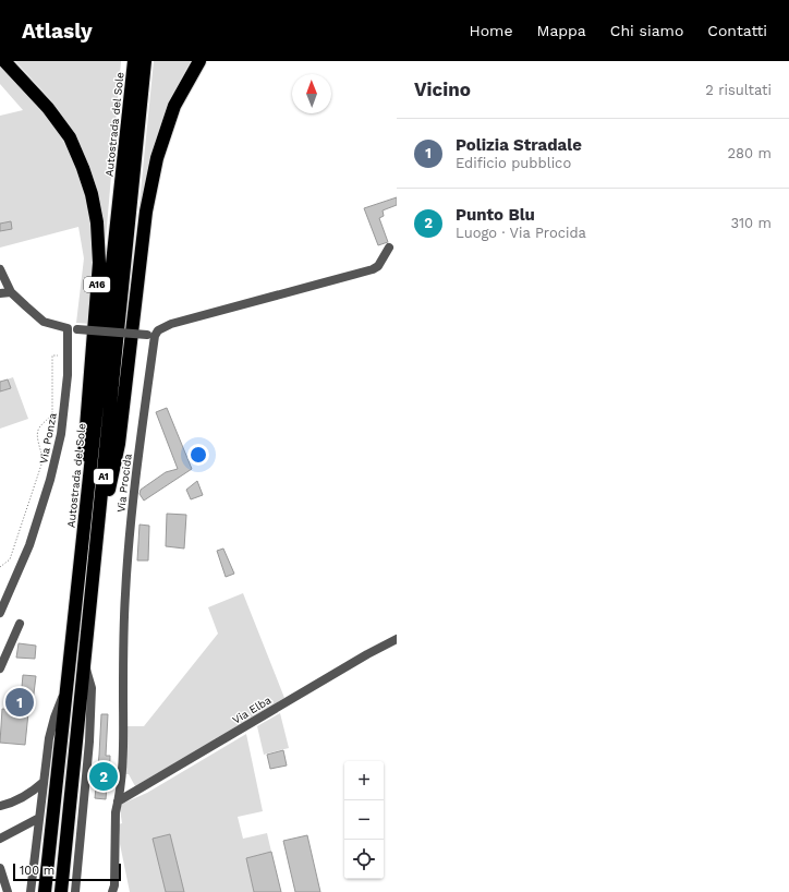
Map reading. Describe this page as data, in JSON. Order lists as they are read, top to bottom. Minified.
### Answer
{"streets":{"highway":["Autostrada del Sole","A16","A1"],"street":["Via Ponza","Via Procida","Via Elba"]},"crossings":[["Autostrada del Sole","A16"],["Via Procida","Via Elba"]],"scale_bar":"100 m","north":"top","page":{"header":"Atlasly","nav":["Home","Mappa","Chi siamo","Contatti"],"heading":["Vicino","2 risultati"],"list":[{"mark":"1","name":"Polizia Stradale","note":"Edificio pubblico","value":"280 m"},{"mark":"2","name":"Punto Blu","note":"Luogo · Via Procida","value":"310 m"}],"pins":["1","2"],"map_buttons":["+","−"],"scale":"100 m"}}
